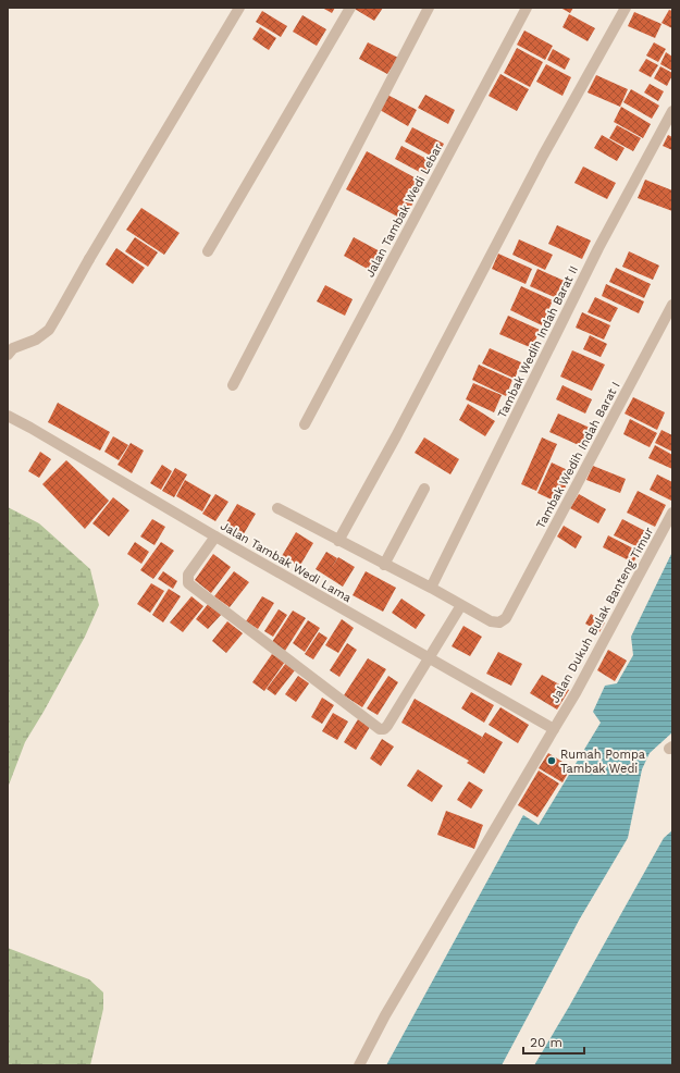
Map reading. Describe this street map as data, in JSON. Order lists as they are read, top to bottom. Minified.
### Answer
{"streets":{"street":["Jalan Tambak Wedi Lebar","Tambak Wedih Indah Barat II","Tambak Wedih Indah Barat I","Jalan Tambak Wedi Lama","Jalan Dukuh Bulak Banteng Timur"]},"crossings":[["Jalan Tambak Wedi Lama","Jalan Dukuh Bulak Banteng Timur"]],"places":["Rumah Pompa Tambak Wedi"],"scale_bar":"20 m"}
